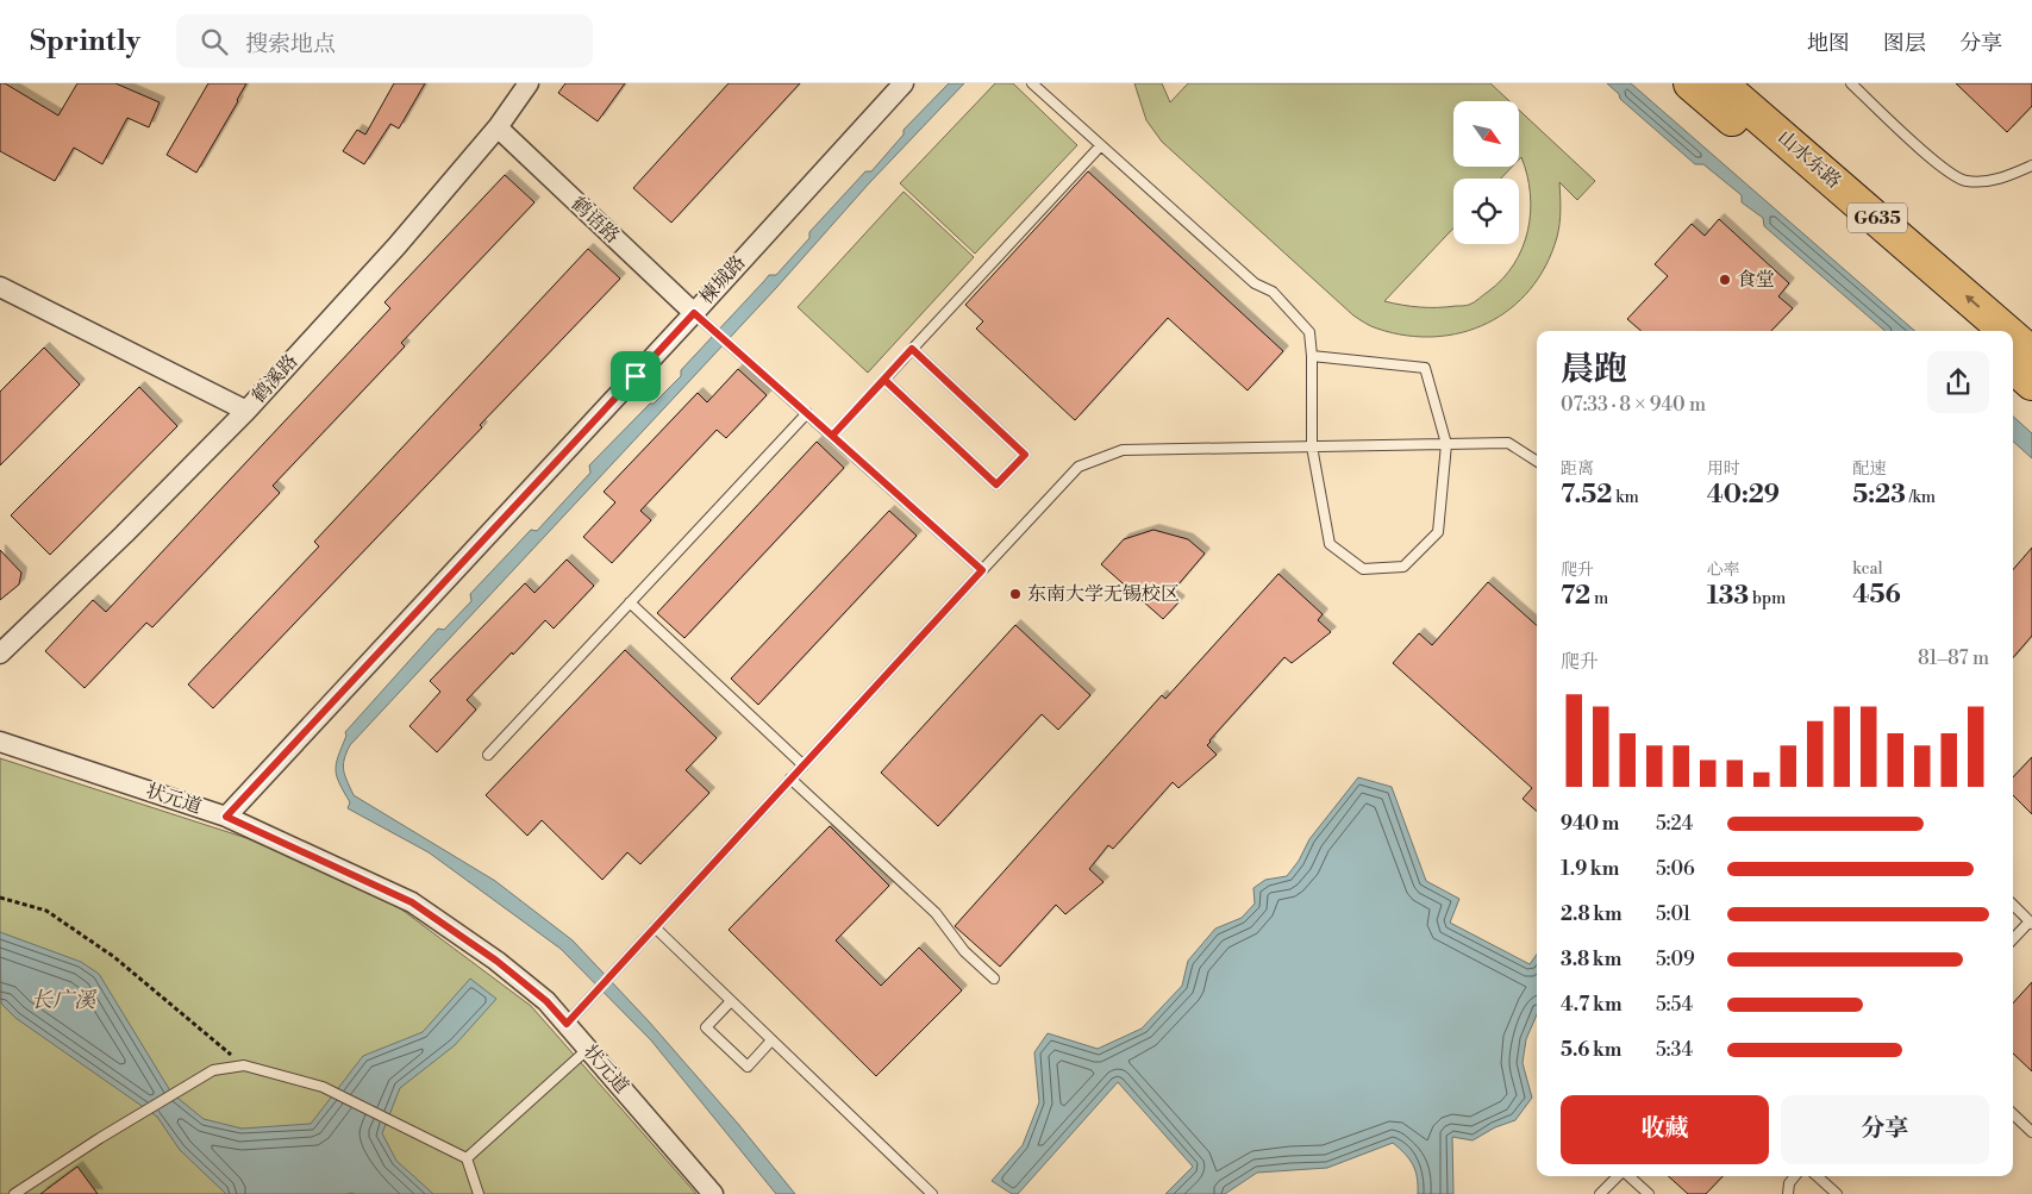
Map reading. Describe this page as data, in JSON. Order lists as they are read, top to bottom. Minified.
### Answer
{"streets":{"highway":["山水东路","G635"],"street":["鹤语路","楝城路","鹤溪路","状元道"]},"crossings":[["鹤语路","楝城路"],["鹤语路","鹤溪路"],["楝城路","状元道"]],"water":["长广溪"],"places":["食堂","东南大学无锡校区"],"north":"bottom right","page":{"header":"Sprintly","search":"搜索地点","nav":["地图","图层","分享"],"heading":["晨跑","07:33 · 8 × 940 m"],"stats":[["距离","7.52 km"],["用时","40:29"],["配速","5:23 /km"],["爬升","72 m"],["心率","133 bpm"],["kcal","456"]],"chart":["爬升","81–87 m"],"list":[{"name":"940 m","note":"5:24"},{"name":"1.9 km","note":"5:06"},{"name":"2.8 km","note":"5:01"},{"name":"3.8 km","note":"5:09"},{"name":"4.7 km","note":"5:54"},{"name":"5.6 km","note":"5:34"}],"buttons":["收藏","分享"]}}
